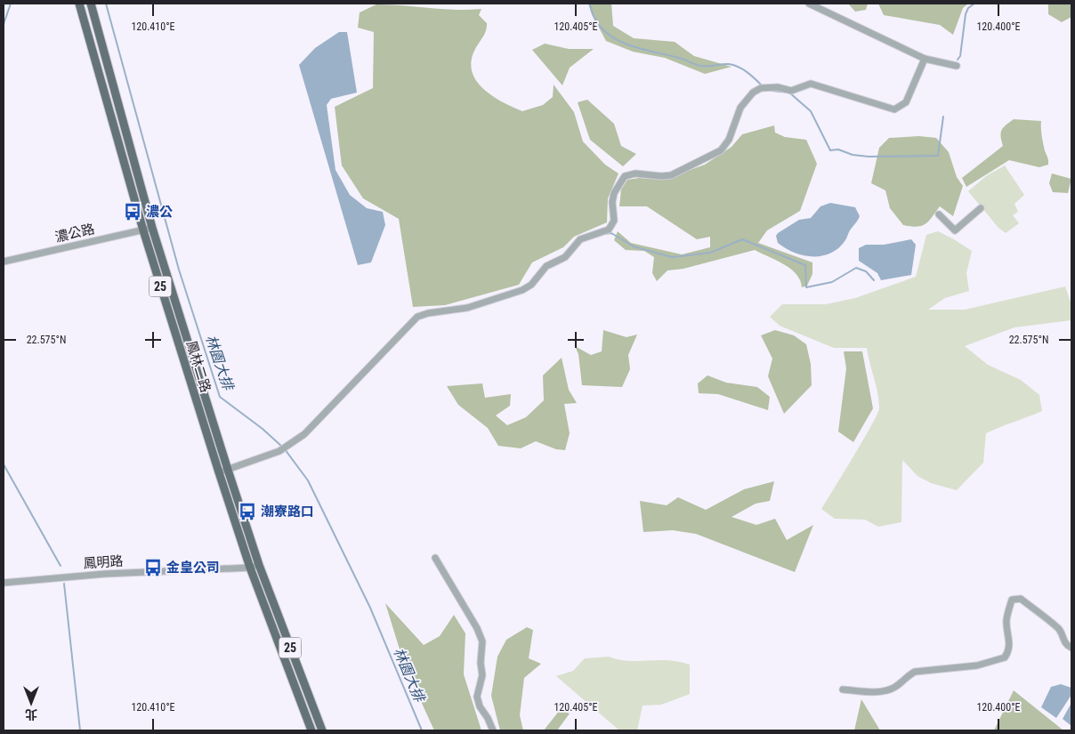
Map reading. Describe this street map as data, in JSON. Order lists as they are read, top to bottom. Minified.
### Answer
{"streets":{"main road":["25","鳳林二路"],"street":["濃公路","鳳明路"]},"crossings":[["濃公路","鳳林二路"],["鳳林二路","鳳明路"]],"water":["林園大排"],"places":{"bus stop":["濃公","潮寮路口","金皇公司"]},"north":"bottom","coordinates":["120.410°E","120.405°E","120.400°E","22.575°N"]}
